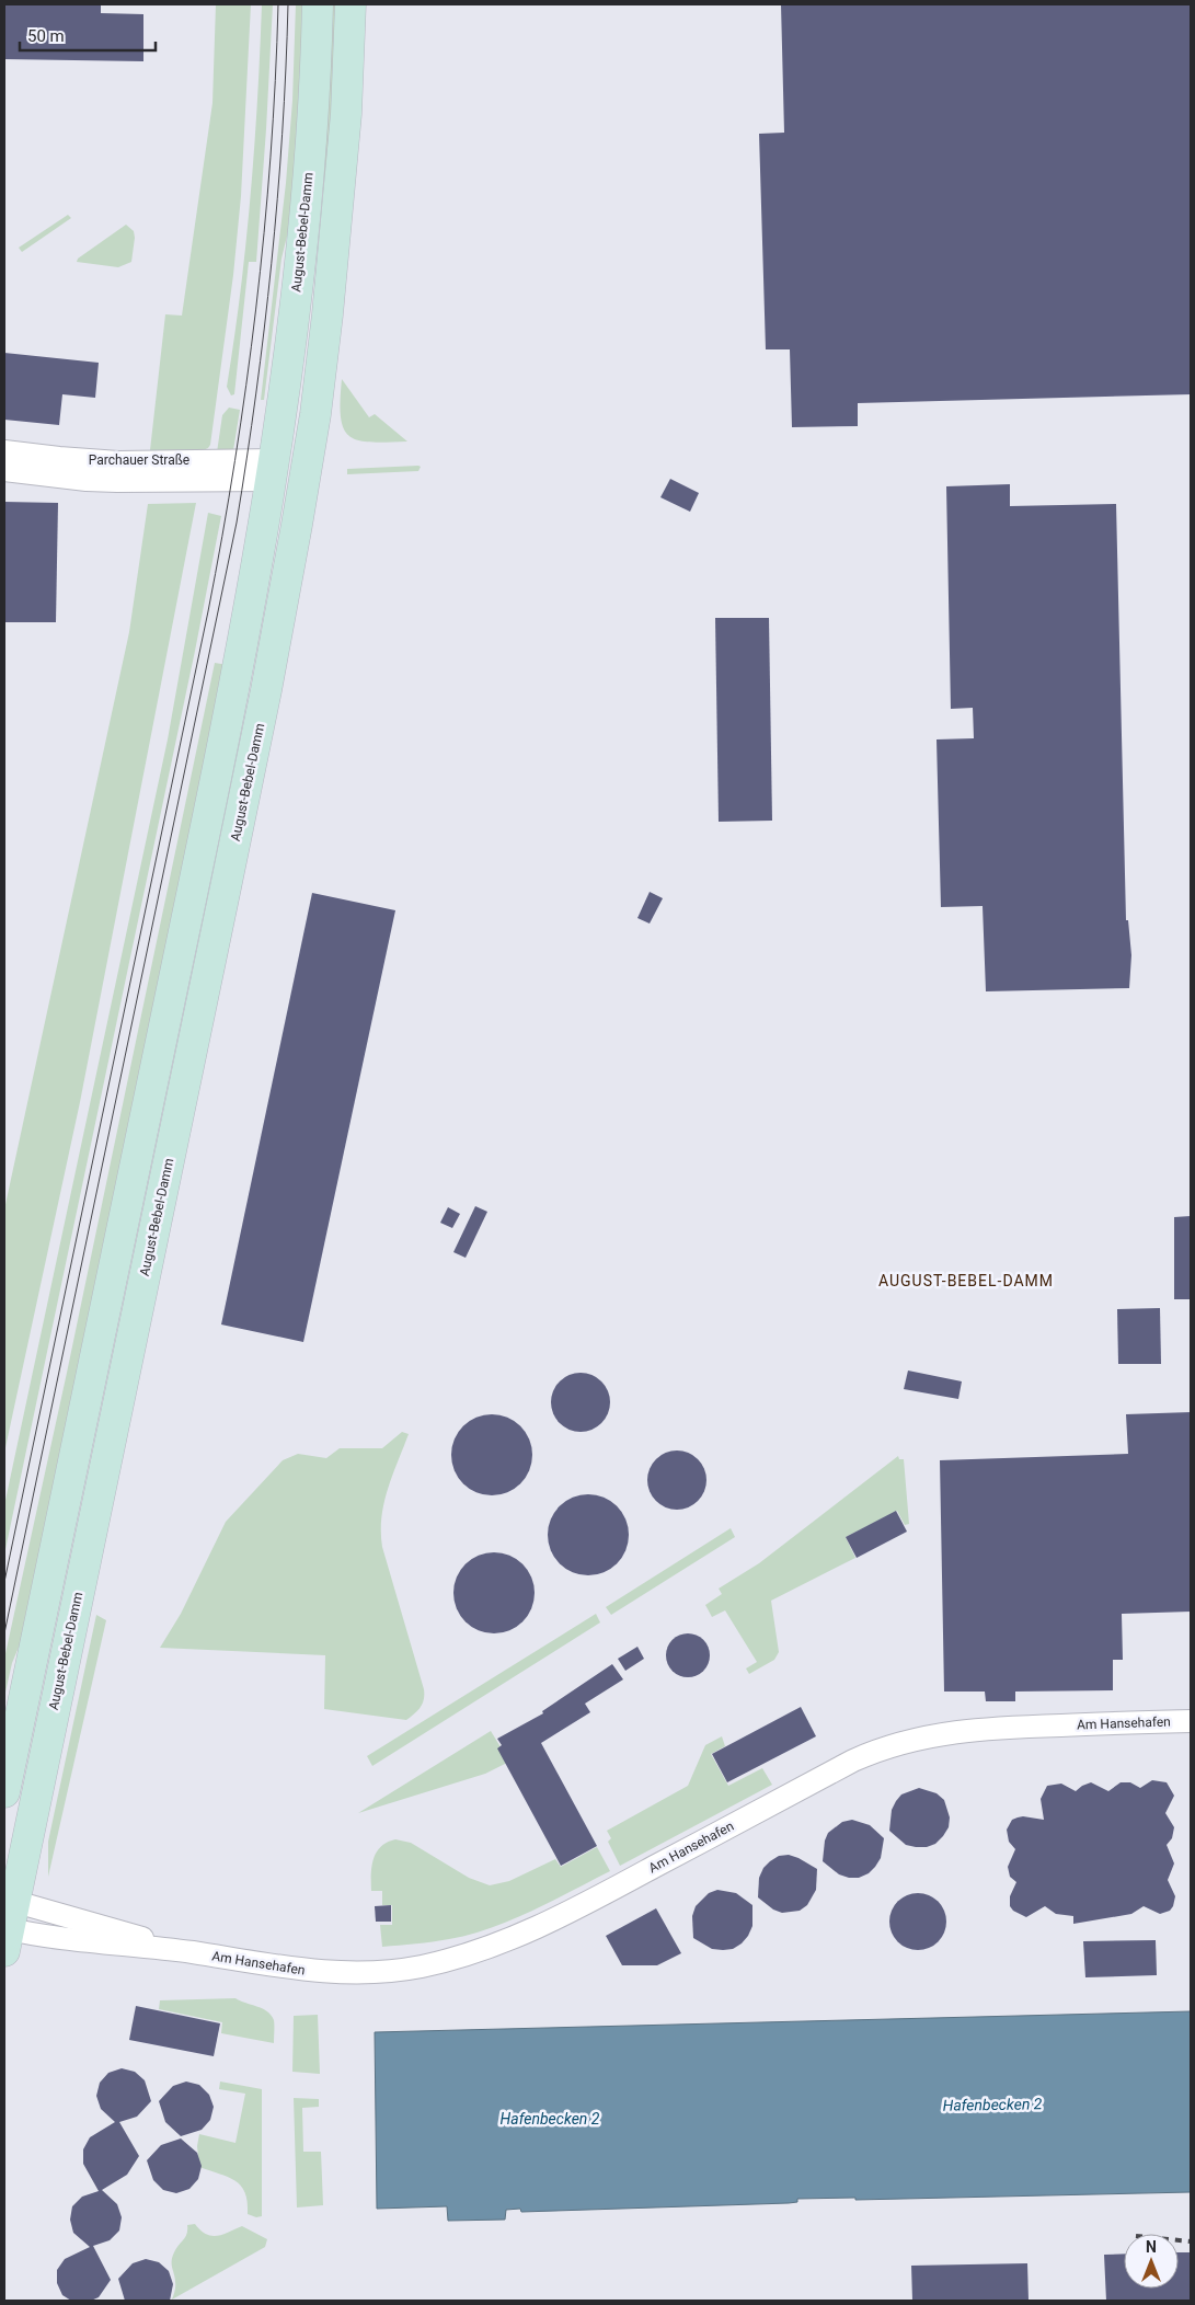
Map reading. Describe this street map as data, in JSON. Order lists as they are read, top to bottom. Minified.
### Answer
{"streets":{"main road":["August-Bebel-Damm"],"street":["Parchauer Straße","Am Hansehafen"]},"crossings":[["August-Bebel-Damm","Parchauer Straße"],["August-Bebel-Damm","Am Hansehafen"]],"districts":["AUGUST-BEBEL-DAMM"],"water":["Hafenbecken 2"],"scale_bar":"50 m","north":"top"}
